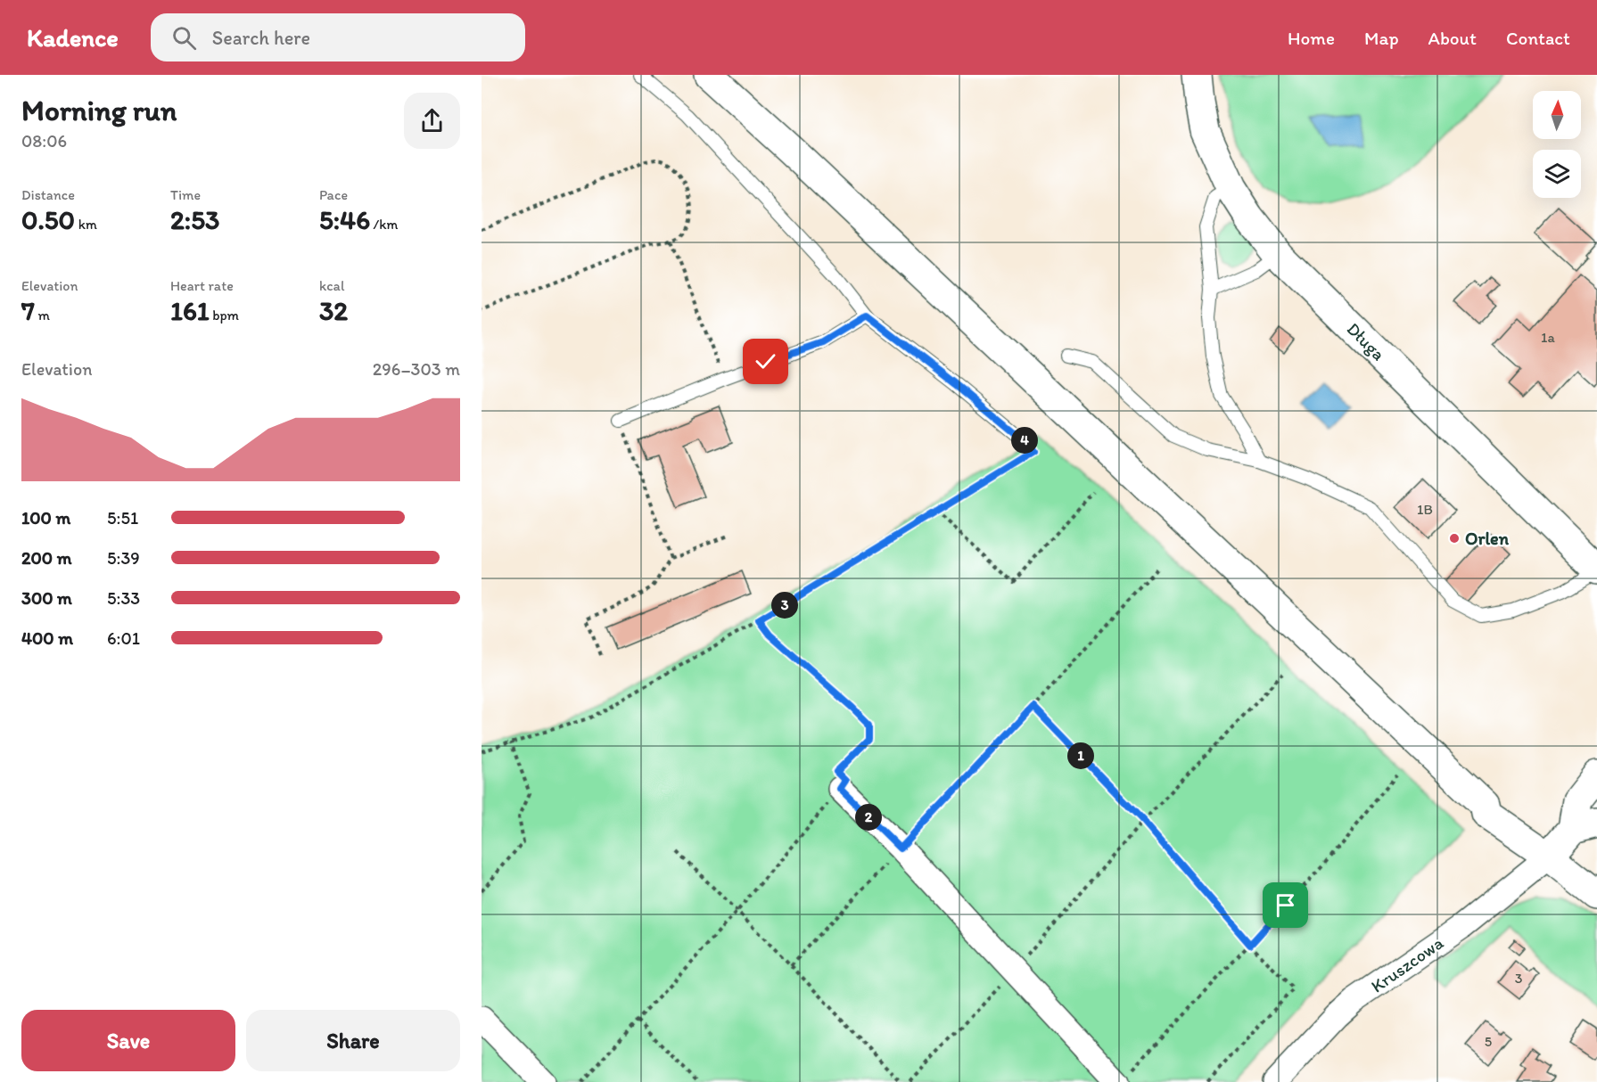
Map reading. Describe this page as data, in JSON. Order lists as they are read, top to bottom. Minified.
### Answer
{"streets":{"main road":["Długa"],"street":["Kruszcowa"]},"places":["Orlen"],"house_numbers":["1a","1B","3","5"],"north":"top","page":{"header":"Kadence","search":"Search here","nav":["Home","Map","About","Contact"],"heading":["Morning run","08:06"],"stats":[["Distance","0.50 km"],["Time","2:53"],["Pace","5:46 /km"],["Elevation","7 m"],["Heart rate","161 bpm"],["kcal","32"]],"chart":["Elevation","296–303 m"],"pins":["4","3","1","2"],"list":[{"name":"100 m","note":"5:51"},{"name":"200 m","note":"5:39"},{"name":"300 m","note":"5:33"},{"name":"400 m","note":"6:01"}],"buttons":["Save","Share"]}}
